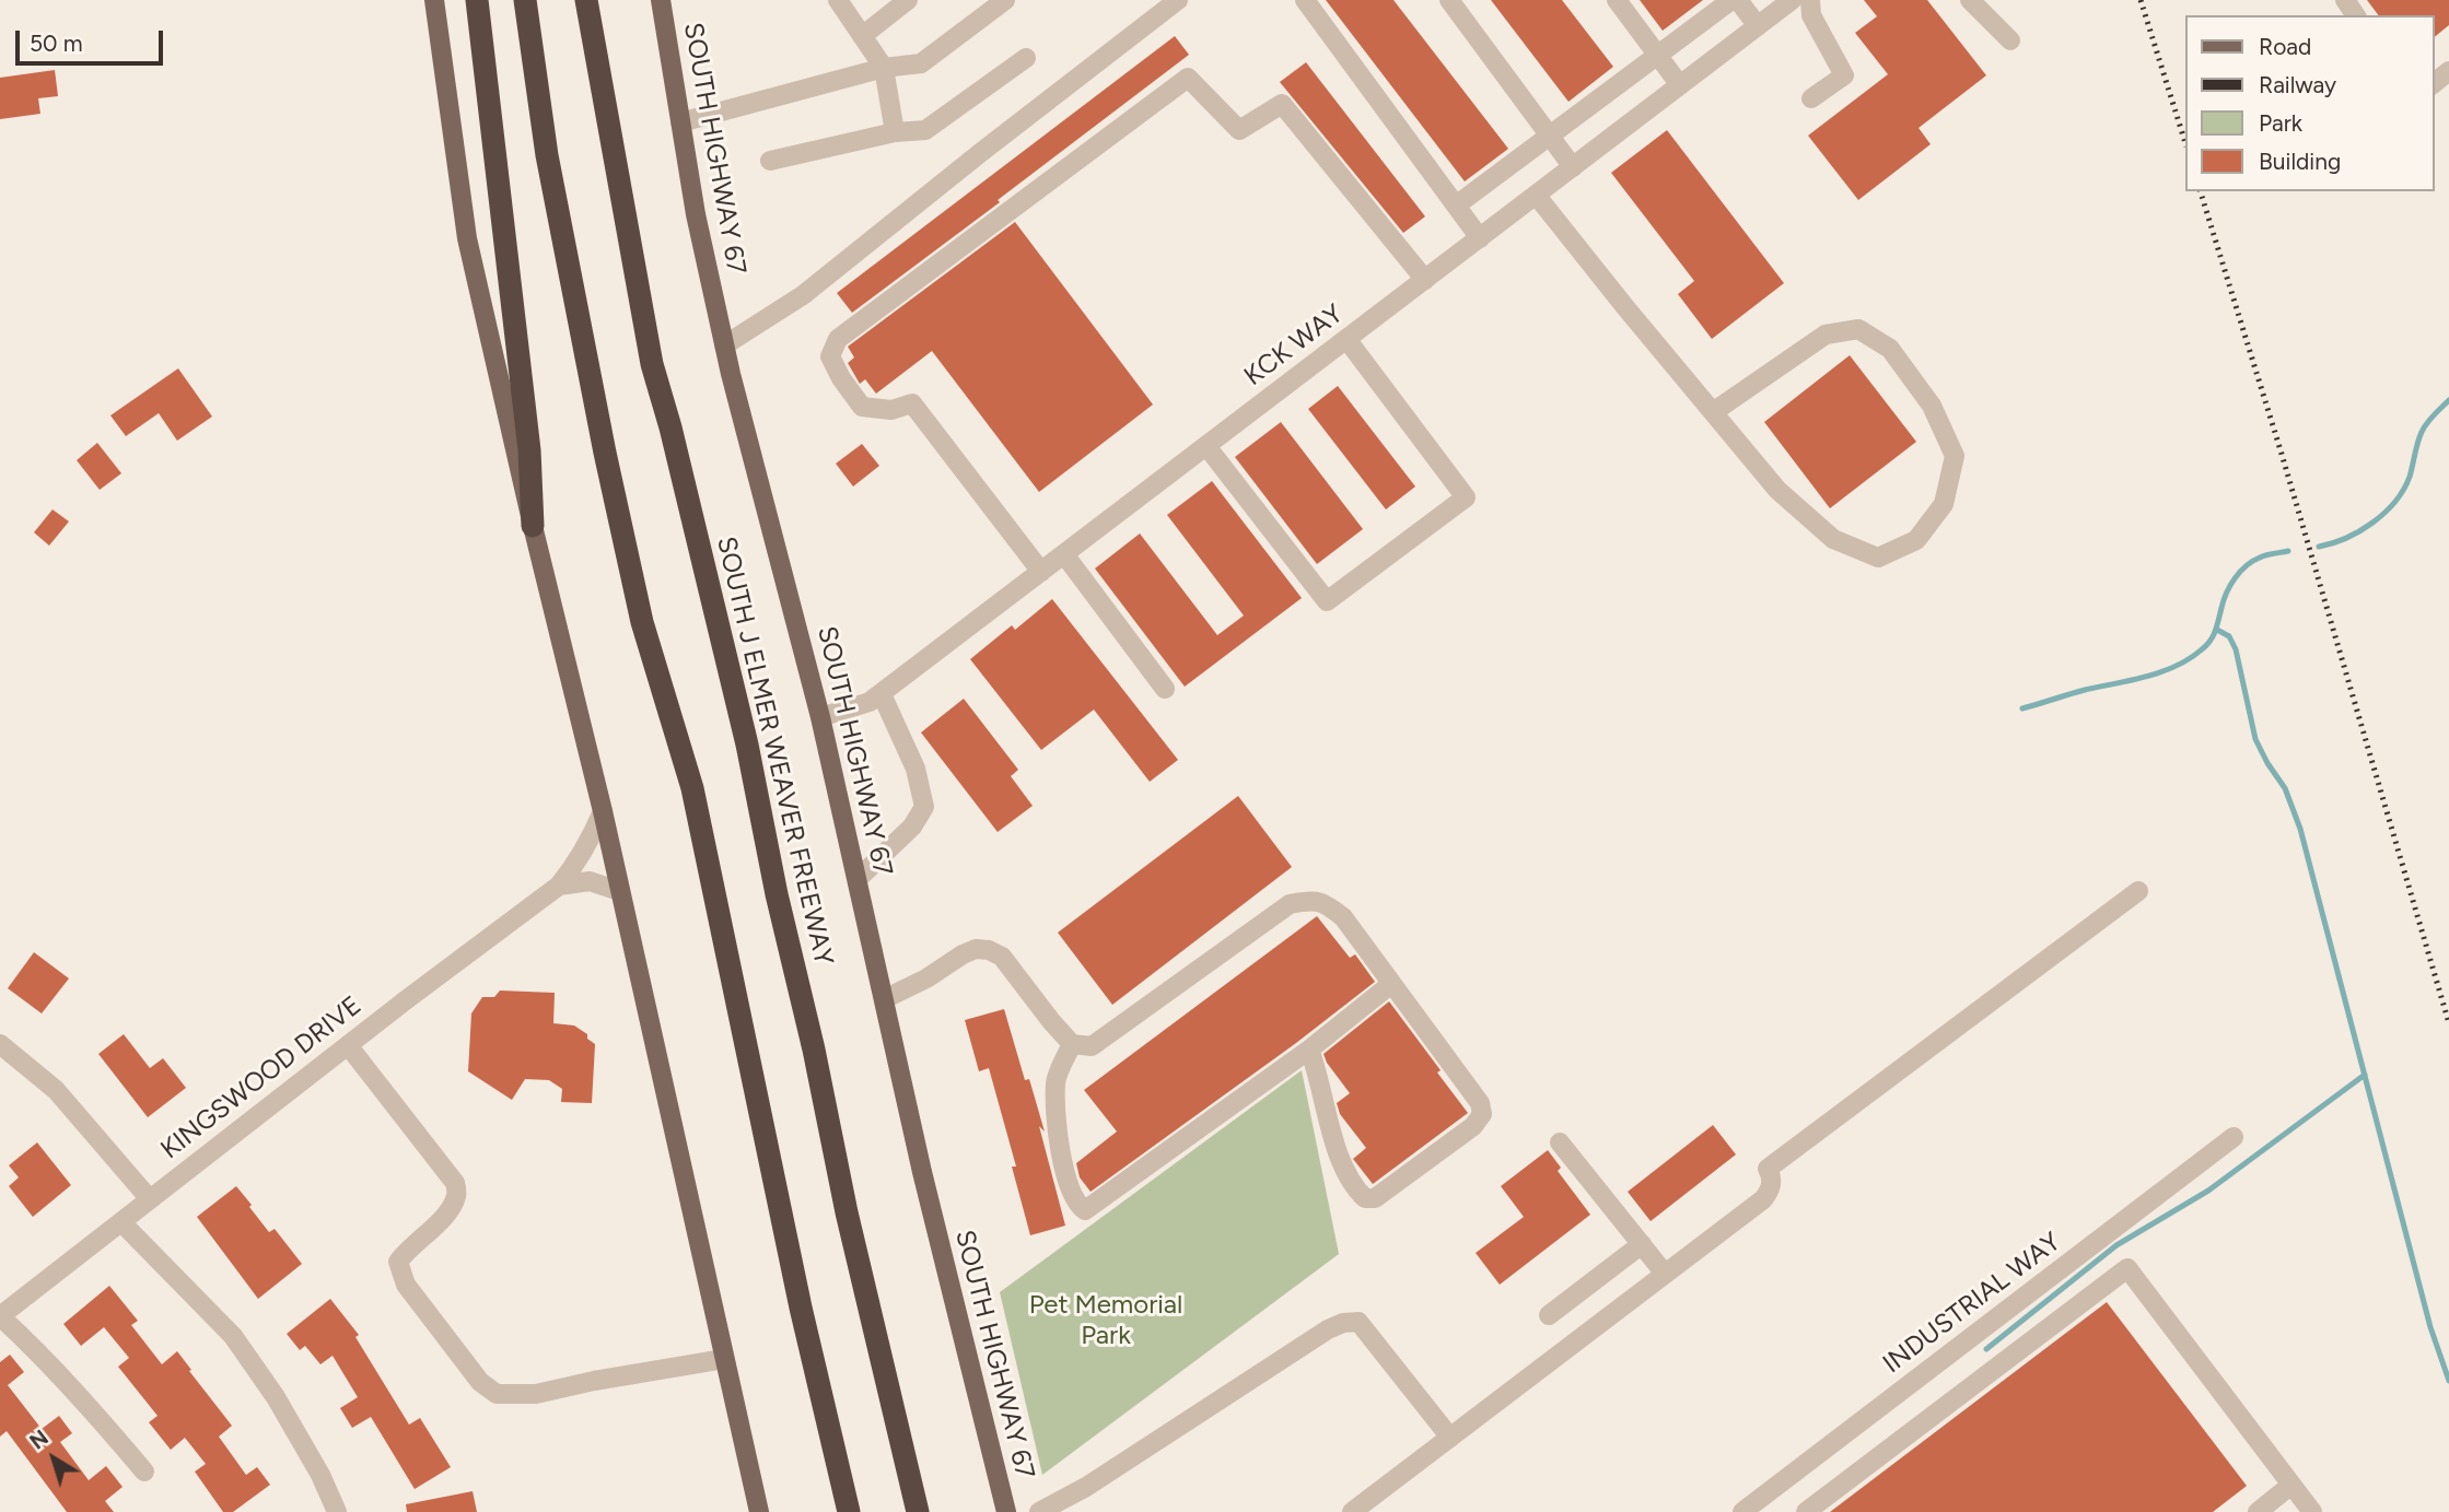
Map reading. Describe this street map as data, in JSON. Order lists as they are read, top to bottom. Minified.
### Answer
{"streets":{"highway":["SOUTH J ELMER WEAVER FREEWAY"],"main road":["SOUTH HIGHWAY 67"],"street":["KCK WAY","KINGSWOOD DRIVE","INDUSTRIAL WAY"]},"crossings":[["SOUTH HIGHWAY 67","KCK WAY"]],"parks":["Pet Memorial Park"],"legend":["Road","Railway","Park","Building"],"scale_bar":"50 m","north":"top left"}
